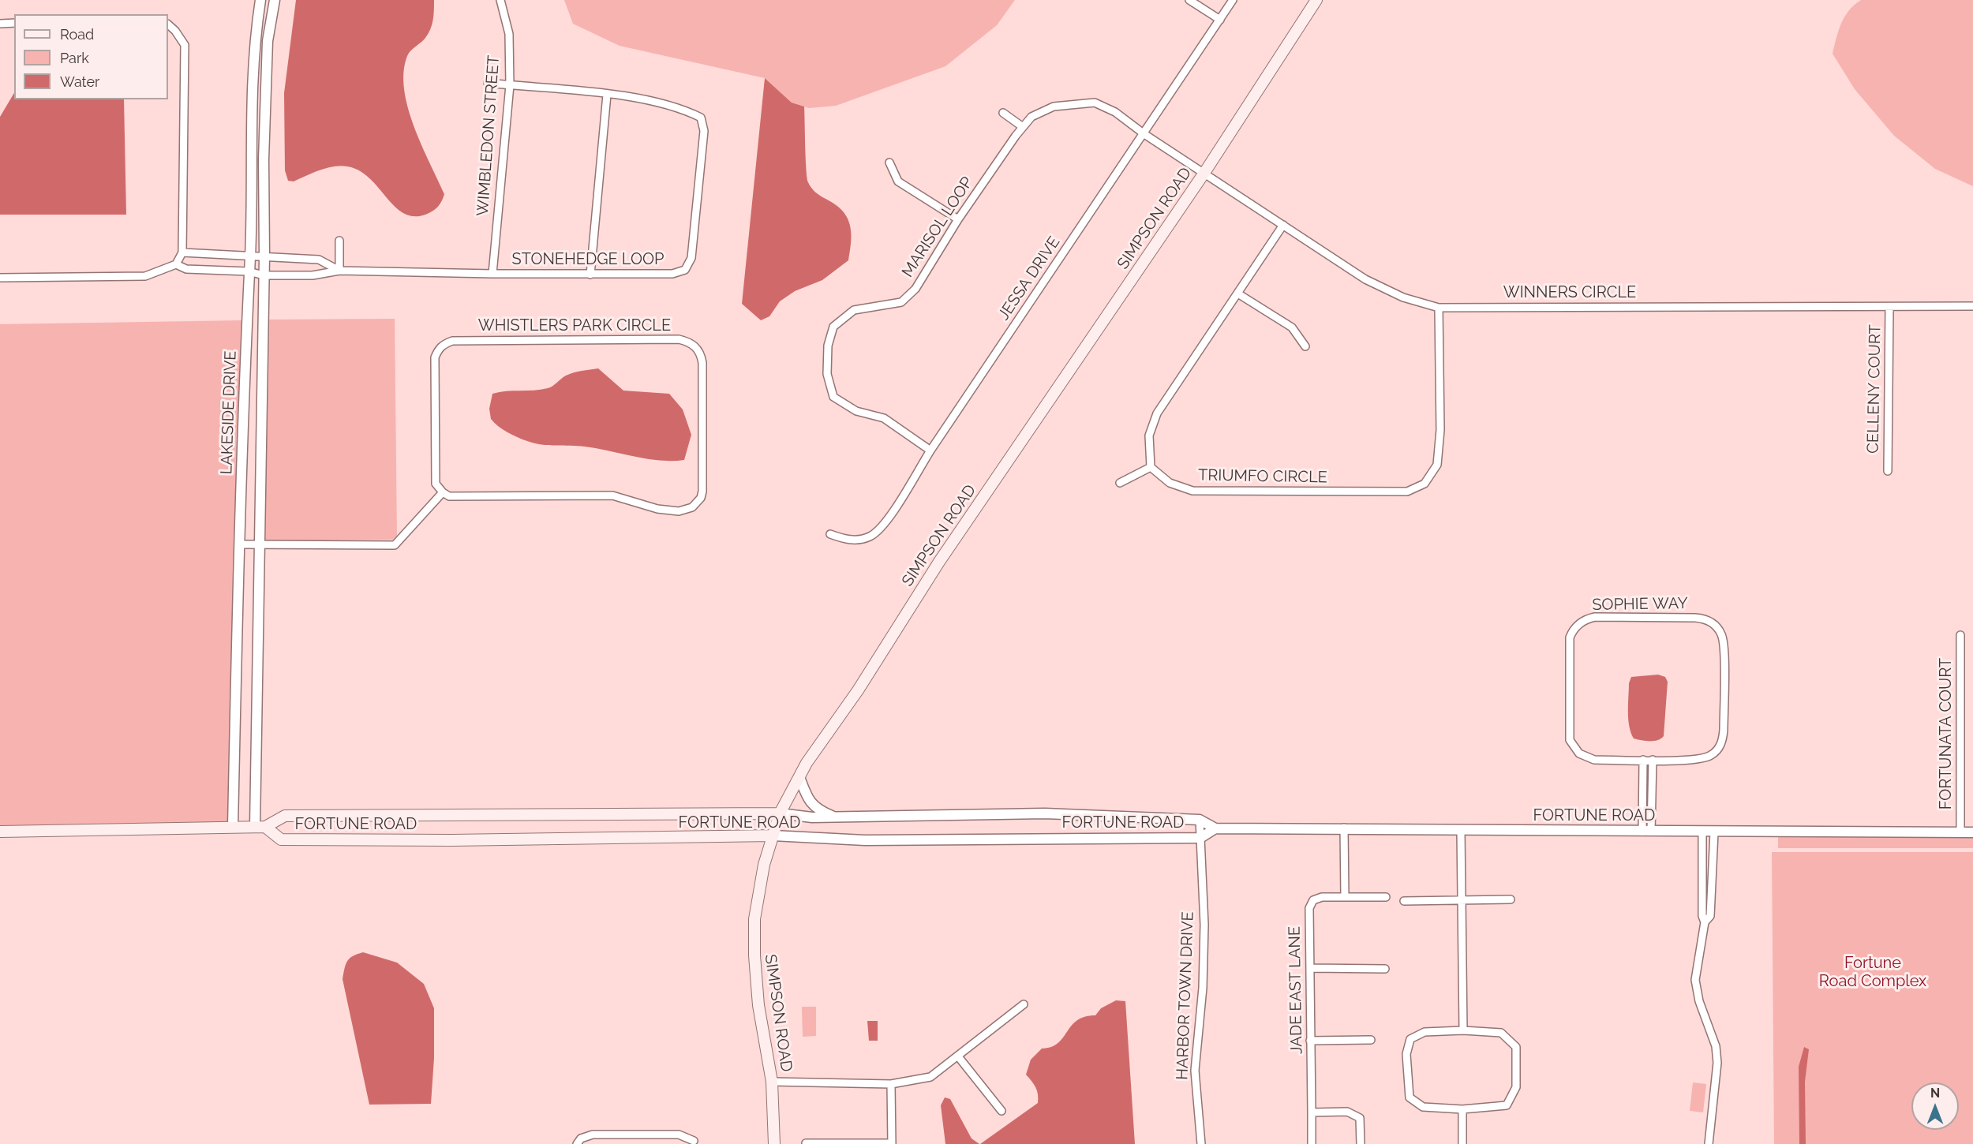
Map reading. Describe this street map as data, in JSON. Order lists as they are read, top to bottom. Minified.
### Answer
{"streets":{"main road":["SIMPSON ROAD","FORTUNE ROAD"],"street":["WIMBLEDON STREET","MARISOL LOOP","STONEHEDGE LOOP","JESSA DRIVE","WINNERS CIRCLE","WHISTLERS PARK CIRCLE","CELLENY COURT","LAKESIDE DRIVE","TRIUMFO CIRCLE","SOPHIE WAY","FORTUNATA COURT","JADE EAST LANE","HARBOR TOWN DRIVE"]},"crossings":[["WIMBLEDON STREET","STONEHEDGE LOOP"],["SIMPSON ROAD","MARISOL LOOP"],["SIMPSON ROAD","WINNERS CIRCLE"],["SIMPSON ROAD","FORTUNE ROAD"],["MARISOL LOOP","JESSA DRIVE"],["MARISOL LOOP","WINNERS CIRCLE"],["STONEHEDGE LOOP","LAKESIDE DRIVE"],["WINNERS CIRCLE","CELLENY COURT"],["WINNERS CIRCLE","TRIUMFO CIRCLE"],["LAKESIDE DRIVE","FORTUNE ROAD"],["FORTUNATA COURT","FORTUNE ROAD"],["FORTUNE ROAD","HARBOR TOWN DRIVE"]],"parks":["Fortune Road Complex"],"legend":["Road","Park","Water"],"north":"top"}
